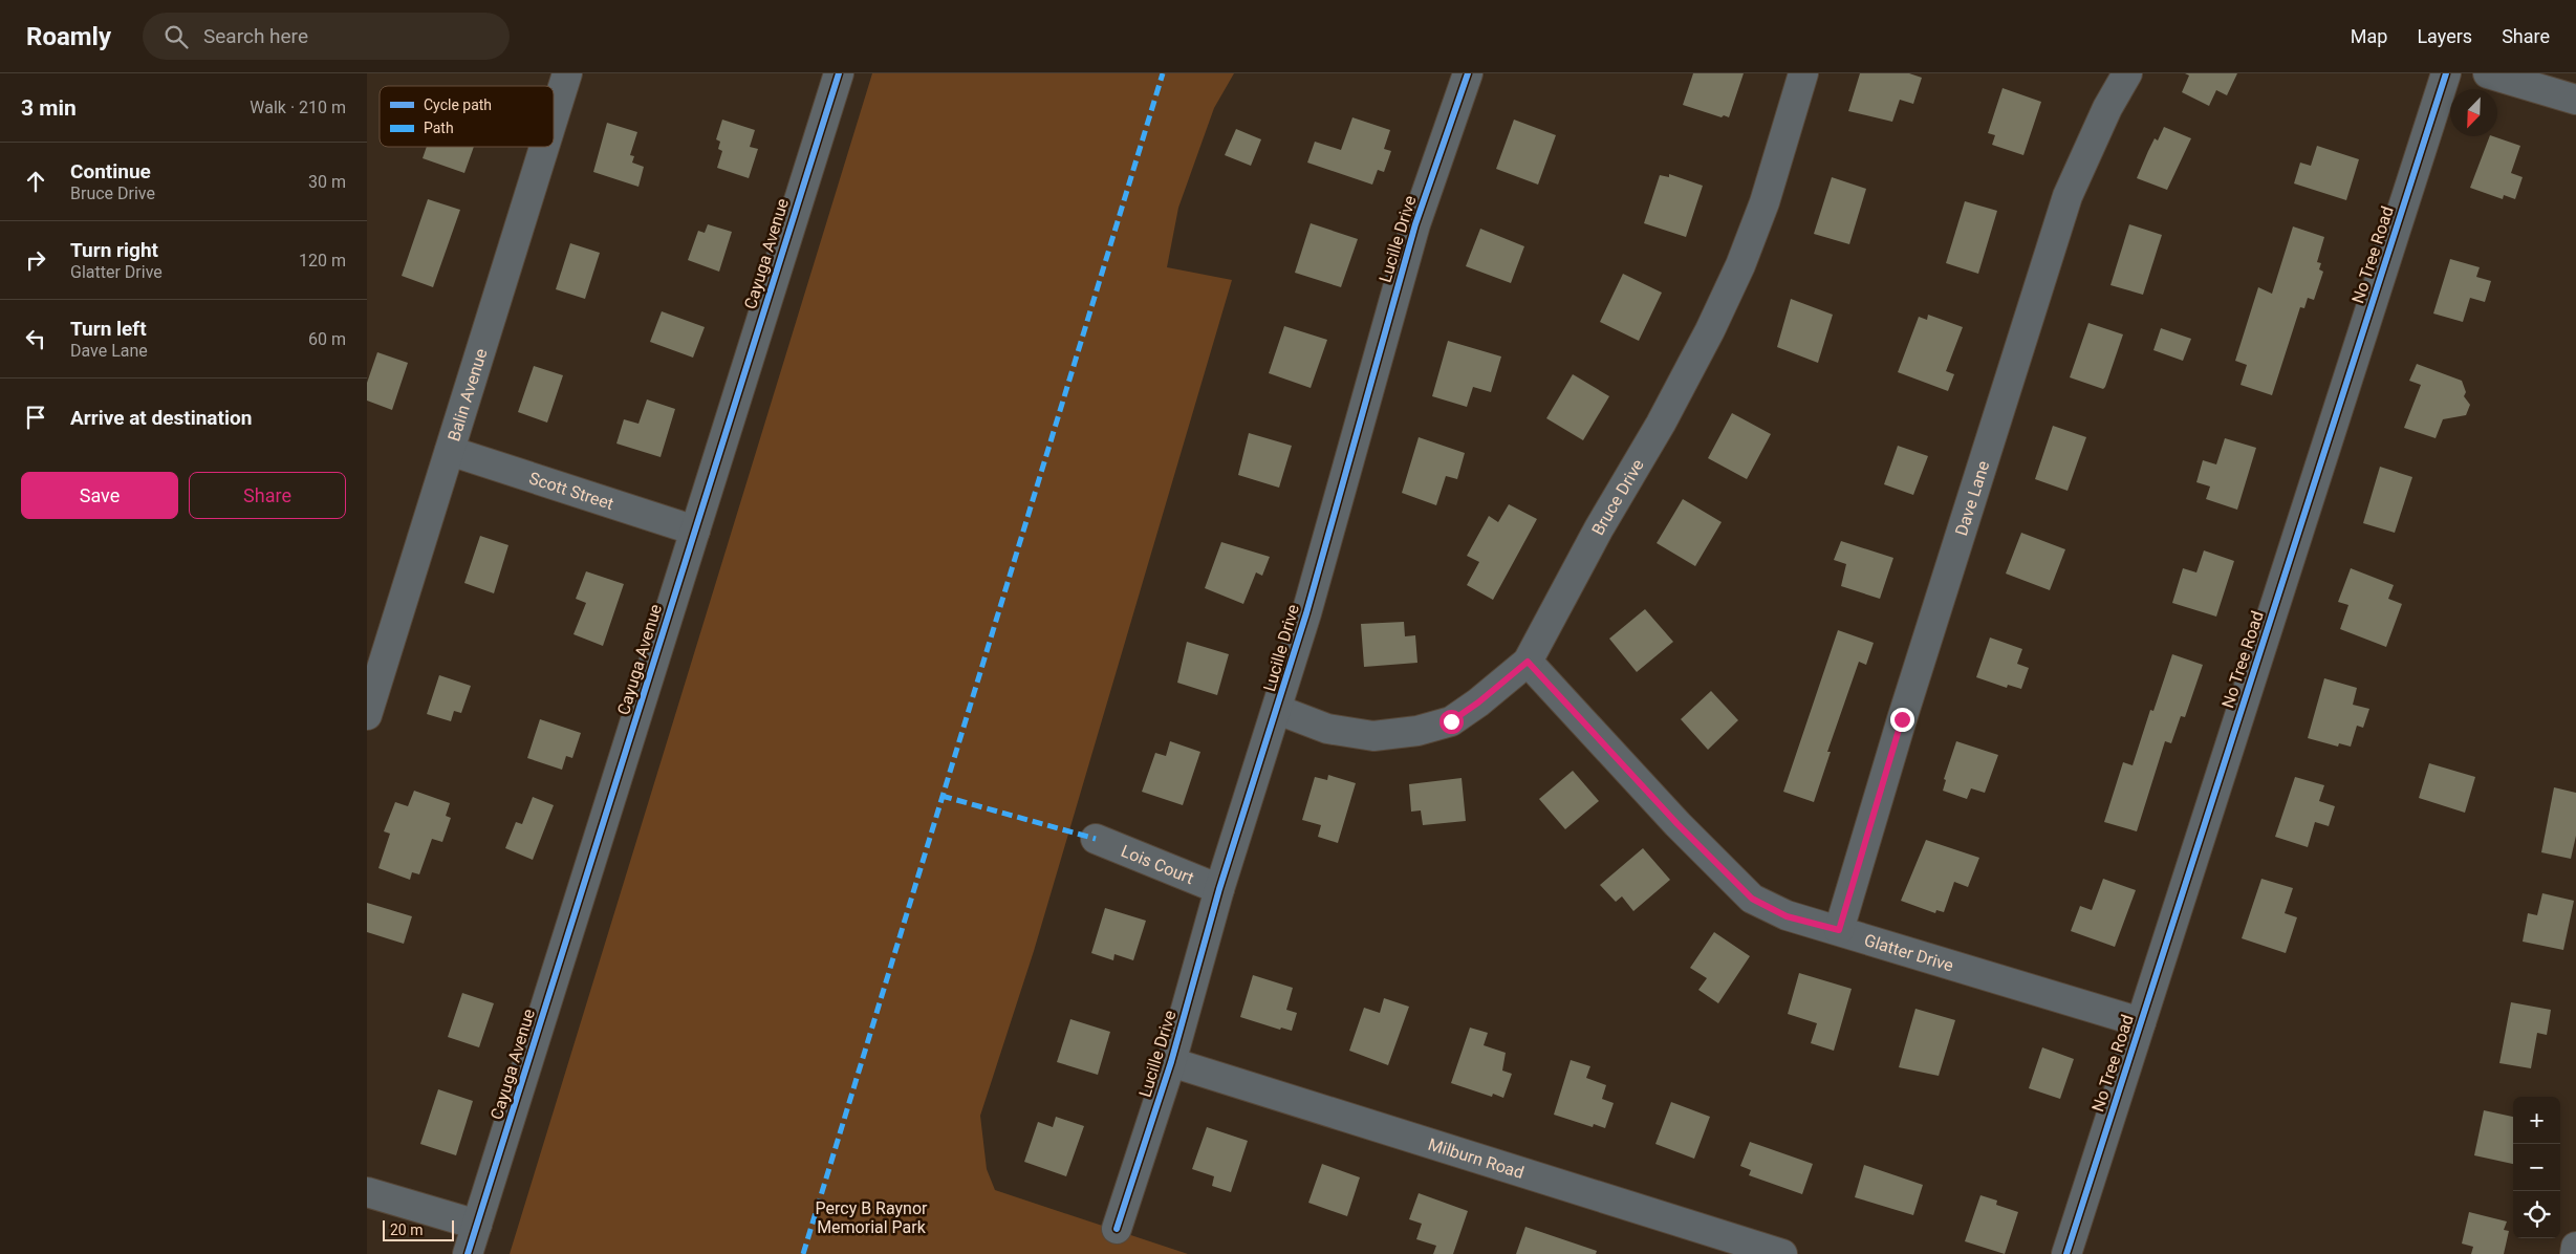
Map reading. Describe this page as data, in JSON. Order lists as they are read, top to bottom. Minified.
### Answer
{"streets":{"street":["Lucille Drive","Cayuga Avenue","No Tree Road","Balin Avenue","Scott Street","Bruce Drive","Dave Lane","Lois Court","Glatter Drive","Milburn Road"]},"crossings":[["Lucille Drive","Bruce Drive"],["Lucille Drive","Lois Court"],["Lucille Drive","Milburn Road"],["Cayuga Avenue","Scott Street"],["No Tree Road","Glatter Drive"],["Balin Avenue","Scott Street"],["Bruce Drive","Glatter Drive"],["Dave Lane","Glatter Drive"]],"parks":["Percy B Raynor Memorial Park"],"legend":["Cycle path","Path"],"scale_bar":"20 m","north":"bottom left","page":{"header":"Roamly","search":"Search here","nav":["Map","Layers","Share"],"heading":["3 min","Walk · 210 m"],"list":[["Continue","Bruce Drive","30 m"],["Turn right","Glatter Drive","120 m"],["Turn left","Dave Lane","60 m"],"Arrive at destination"],"buttons":["Save","Share"],"map_buttons":["+","−"],"scale":"20 m"}}
